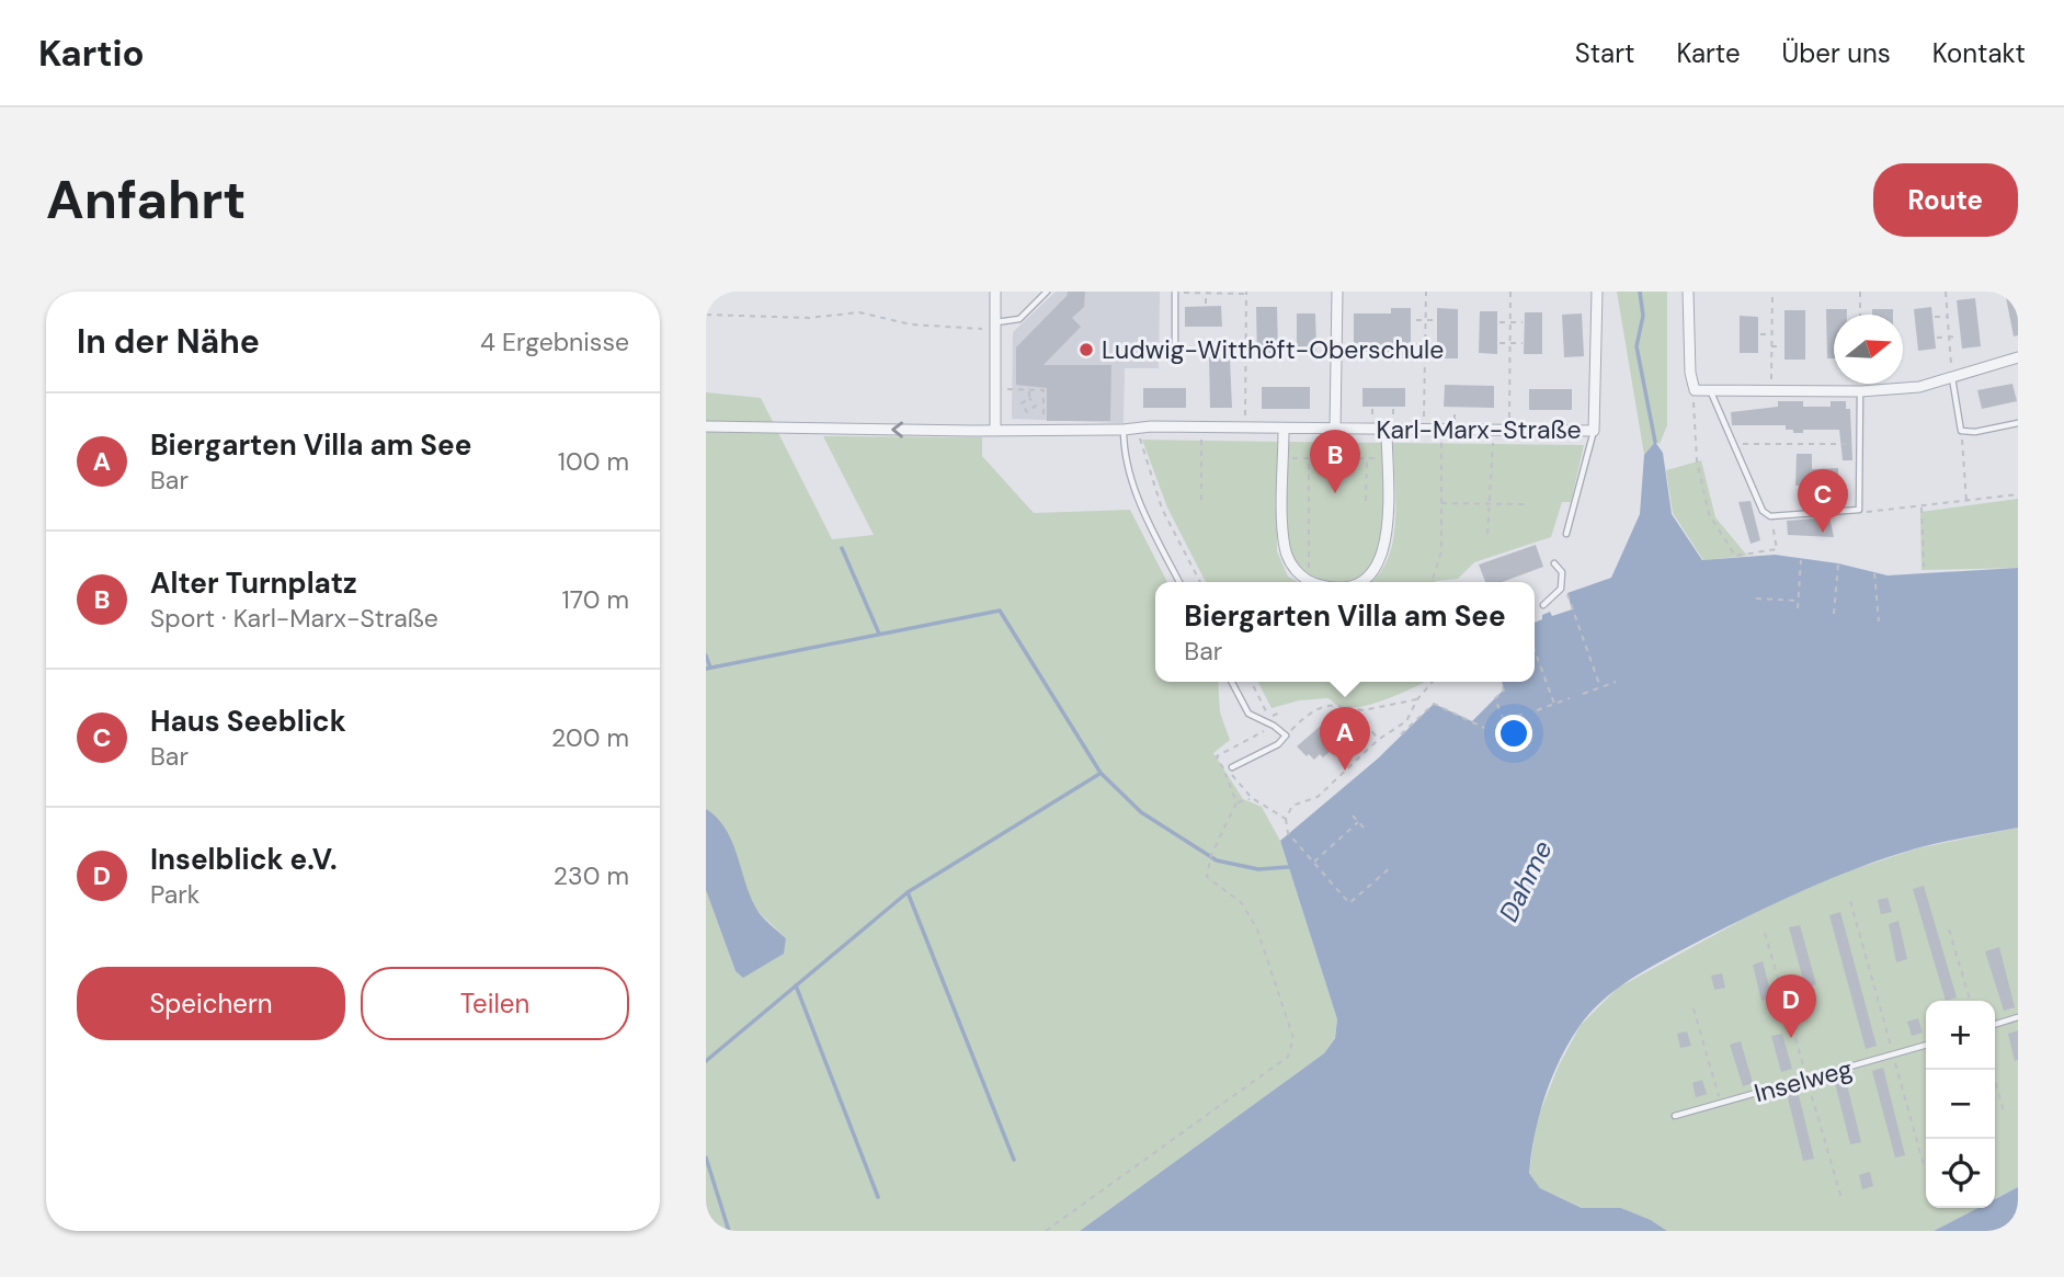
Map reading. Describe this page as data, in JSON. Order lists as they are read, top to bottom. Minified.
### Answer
{"streets":{"street":["Karl-Marx-Straße"],"lane":["Inselweg"]},"water":["Dahme"],"places":["Ludwig-Witthöft-Oberschule"],"north":"right","page":{"header":"Kartio","nav":["Start","Karte","Über uns","Kontakt"],"buttons":["Route",["Speichern","Teilen"]],"title":"Anfahrt","heading":["In der Nähe","4 Ergebnisse"],"list":[{"mark":"A","name":"Biergarten Villa am See","note":"Bar","value":"100 m"},{"mark":"B","name":"Alter Turnplatz","note":"Sport · Karl-Marx-Straße","value":"170 m"},{"mark":"C","name":"Haus Seeblick","note":"Bar","value":"200 m"},{"mark":"D","name":"Inselblick e.V.","note":"Park","value":"230 m"}],"pins":["B","C","A","D"],"popup":["Biergarten Villa am See","Bar"],"map_buttons":["+","−"]}}
